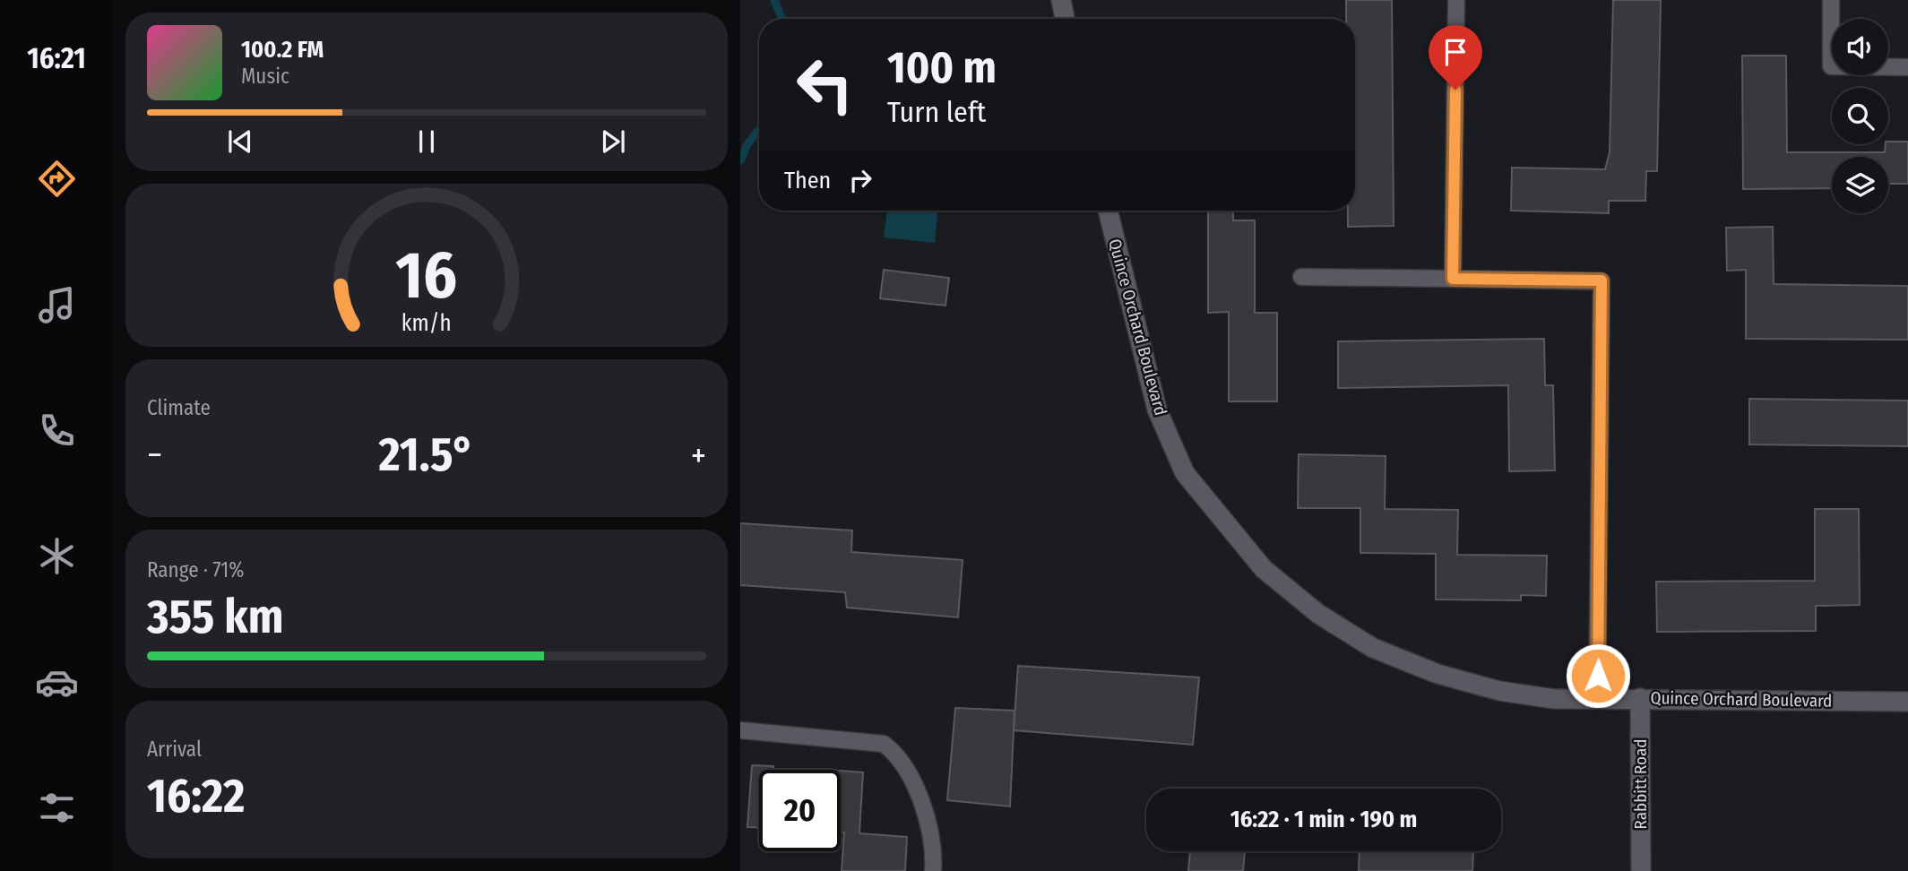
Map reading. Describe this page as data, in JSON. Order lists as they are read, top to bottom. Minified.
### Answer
{"streets":{"street":["Quince Orchard Boulevard","Rabbitt Road"]},"crossings":[["Quince Orchard Boulevard","Rabbitt Road"]],"page":{"tabs":"16:21","turn":["100 m","Turn left"],"song":["100.2 FM","Music"],"then":"Then","tile":["Climate",["Range · 71%","355 km"],["Arrival","16:22"]],"heat":["−","21.5°","+"],"limit":"20","trip":"16:22 · 1 min · 190 m","gauge":["16","km/h"]}}
